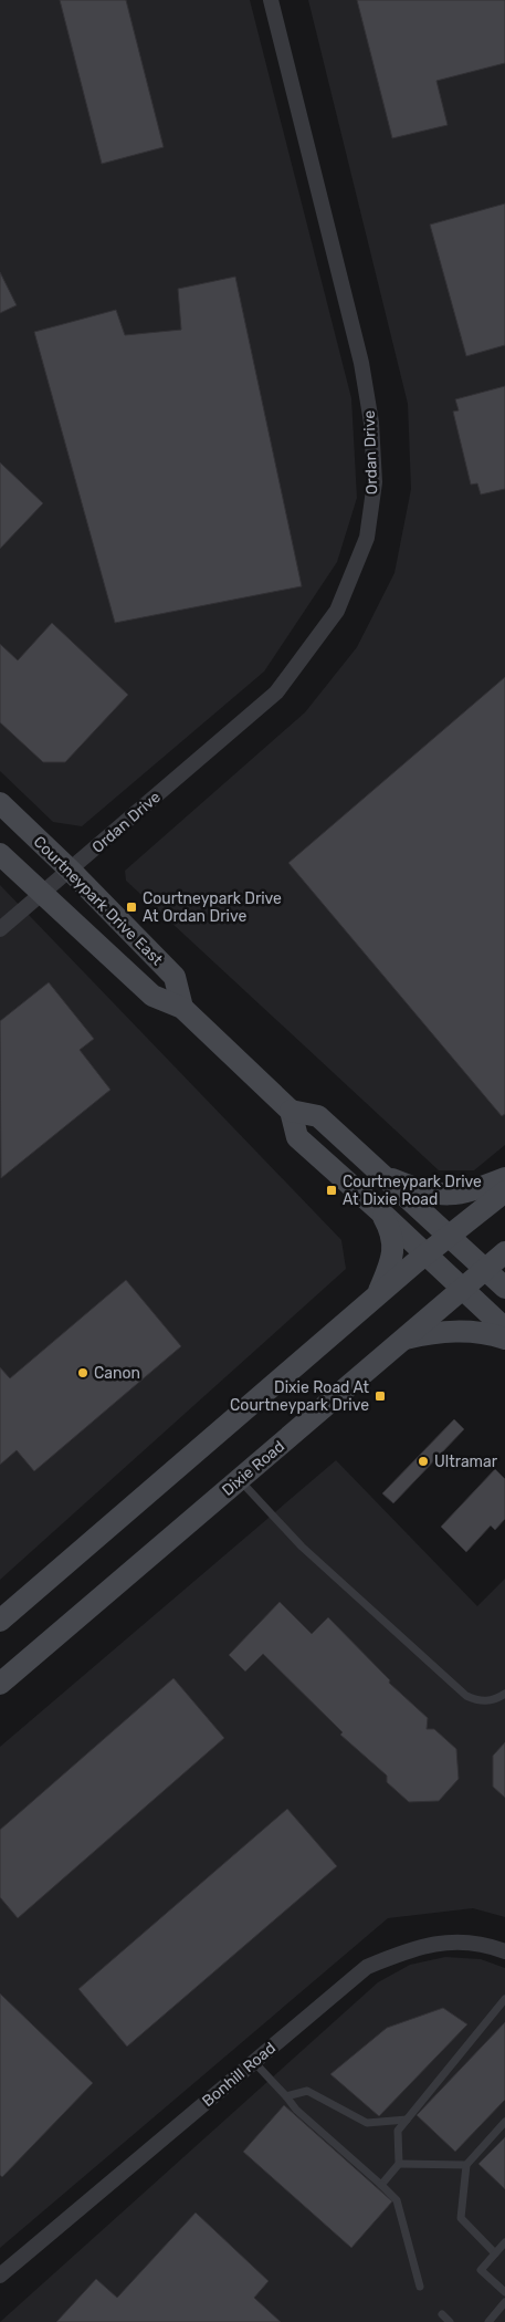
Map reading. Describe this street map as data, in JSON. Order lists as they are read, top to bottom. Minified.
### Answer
{"streets":{"main road":["Courtneypark Drive East","Dixie Road"],"street":["Ordan Drive","Bonhill Road"]},"crossings":[["Ordan Drive","Courtneypark Drive East"]],"places":{"transit":["Courtneypark Drive At Ordan Drive","Courtneypark Drive At Dixie Road","Dixie Road At Courtneypark Drive"],"other":["Canon","Ultramar"]}}
